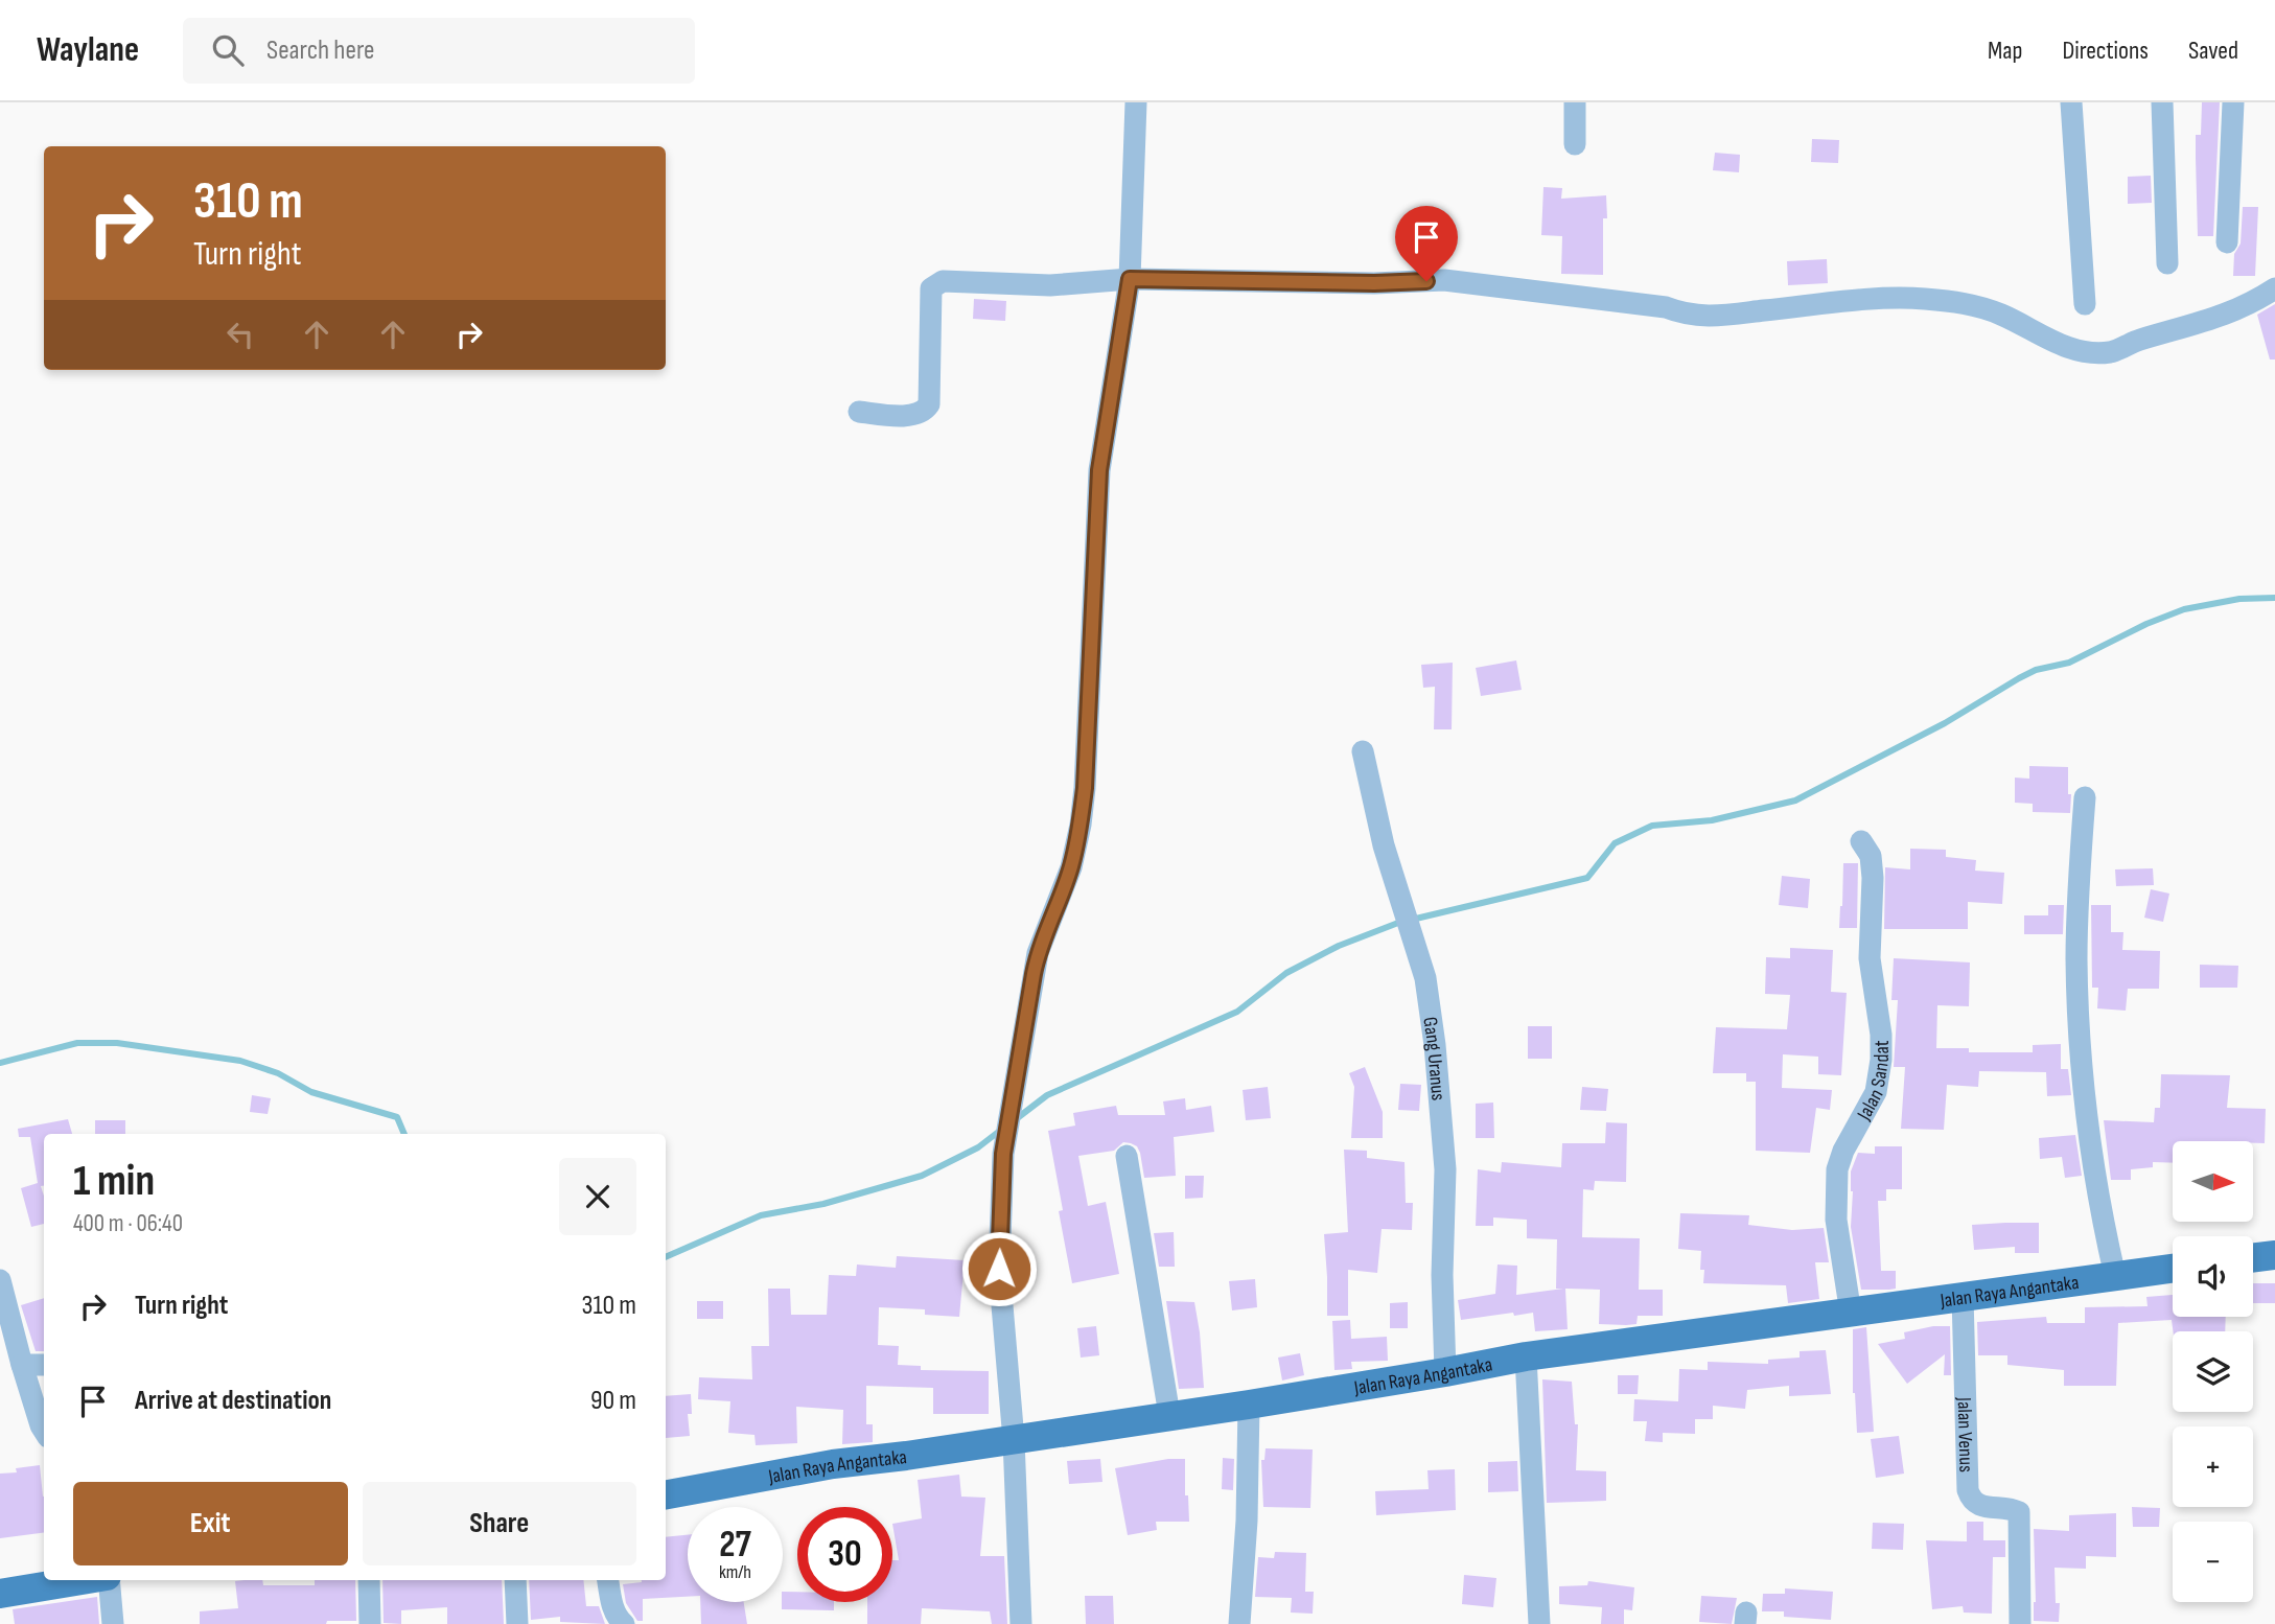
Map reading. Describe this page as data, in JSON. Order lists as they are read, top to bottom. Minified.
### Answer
{"streets":{"main road":["Jalan Raya Angantaka"],"street":["Gang Uranus","Jalan Sandat","Jalan Venus"]},"crossings":[["Gang Uranus","Jalan Raya Angantaka"],["Jalan Sandat","Jalan Raya Angantaka"],["Jalan Raya Angantaka","Jalan Venus"]],"north":"right","page":{"header":"Waylane","search":"Search here","nav":["Map","Directions","Saved"],"turn":["310 m","Turn right"],"heading":["1 min","400 m · 06:40"],"map_buttons":["+","−"],"list":[{"name":"Turn right","value":"310 m"},{"name":"Arrive at destination","value":"90 m"}],"buttons":["Exit","Share"],"speed":"27 km/h","limit":"30"}}
